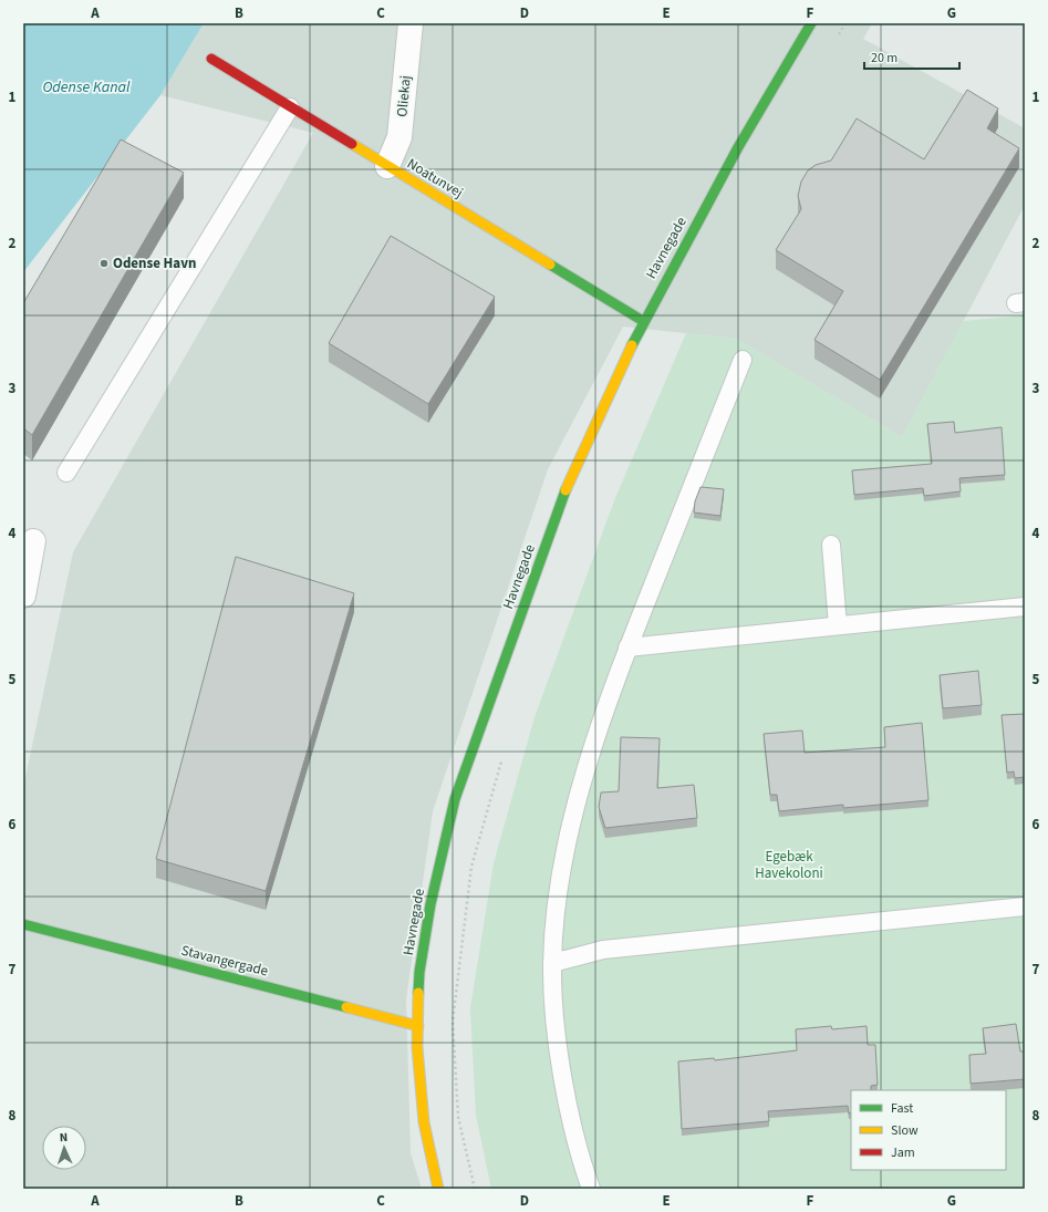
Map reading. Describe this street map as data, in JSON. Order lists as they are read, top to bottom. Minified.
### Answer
{"streets":{"street":["Oliekaj","Noatunvej","Havnegade","Stavangergade"]},"crossings":[["Oliekaj","Noatunvej"],["Noatunvej","Havnegade"],["Havnegade","Stavangergade"]],"water":["Odense Kanal"],"parks":["Egebæk Havekoloni"],"places":["Odense Havn"],"legend":["Fast","Slow","Jam"],"scale_bar":"20 m","north":"top","grid":{"columns":["A","B","C","D","E","F","G"],"rows":["1","2","3","4","5","6","7","8"]}}
